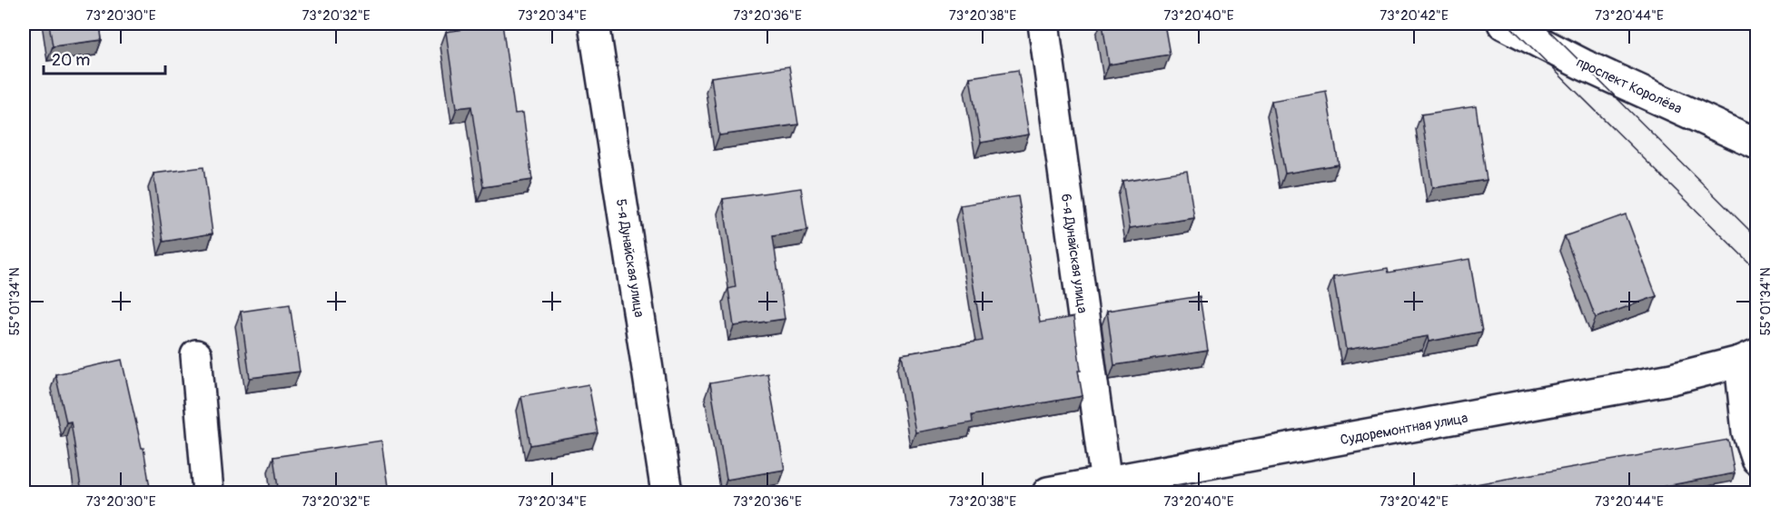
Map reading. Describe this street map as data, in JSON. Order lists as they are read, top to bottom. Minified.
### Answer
{"streets":{"street":["проспект Королёва","6-я Дунайская улица","5-я Дунайская улица","Судоремонтная улица"]},"crossings":[["6-я Дунайская улица","Судоремонтная улица"]],"scale_bar":"20 m","coordinates":["73°20'30\"E","73°20'32\"E","73°20'34\"E","73°20'36\"E","73°20'38\"E","73°20'40\"E","73°20'42\"E","73°20'44\"E","55°01'34\"N"]}
